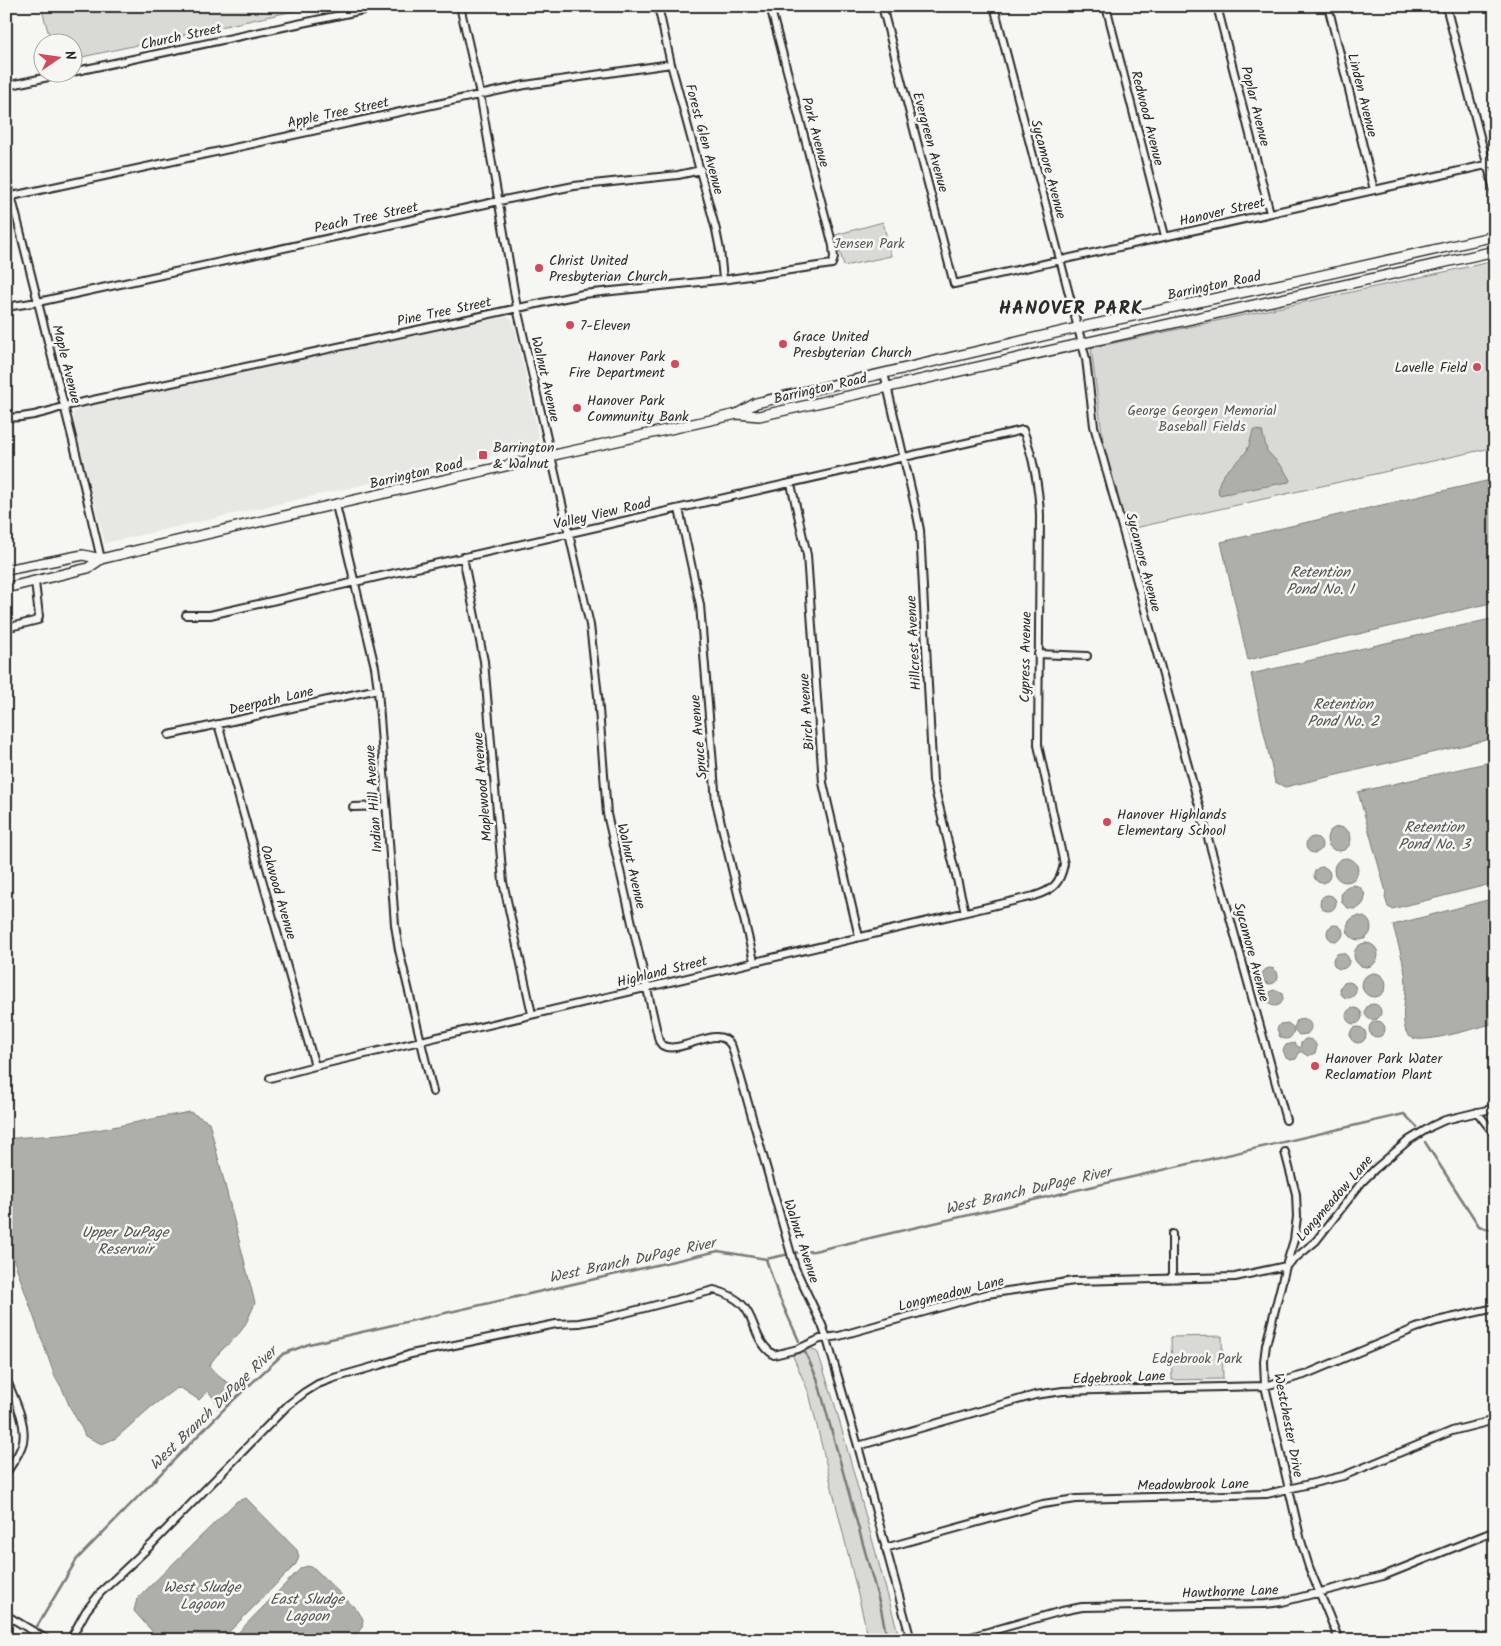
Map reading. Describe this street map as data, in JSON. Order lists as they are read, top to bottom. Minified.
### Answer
{"streets":{"main road":["Barrington Road"],"street":["Church Street","Linden Avenue","Poplar Avenue","Apple Tree Street","Redwood Avenue","Park Avenue","Forest Glen Avenue","Evergreen Avenue","Sycamore Avenue","Hanover Street","Peach Tree Street","Pine Tree Street","Maple Avenue","Walnut Avenue","Valley View Road","Hillcrest Avenue","Cypress Avenue","Deerpath Lane","Birch Avenue","Spruce Avenue","Maplewood Avenue","Indian Hill Avenue","Oakwood Avenue","Highland Street","Longmeadow Lane","Edgebrook Lane","Westchester Drive","Meadowbrook Lane","Hawthorne Lane"]},"crossings":[["Linden Avenue","Hanover Street"],["Poplar Avenue","Hanover Street"],["Apple Tree Street","Forest Glen Avenue"],["Apple Tree Street","Maple Avenue"],["Apple Tree Street","Walnut Avenue"],["Redwood Avenue","Hanover Street"],["Park Avenue","Pine Tree Street"],["Forest Glen Avenue","Peach Tree Street"],["Forest Glen Avenue","Pine Tree Street"],["Evergreen Avenue","Hanover Street"],["Sycamore Avenue","Hanover Street"],["Sycamore Avenue","Barrington Road"],["Peach Tree Street","Maple Avenue"],["Peach Tree Street","Walnut Avenue"],["Barrington Road","Maple Avenue"],["Barrington Road","Walnut Avenue"],["Barrington Road","Hillcrest Avenue"],["Barrington Road","Indian Hill Avenue"],["Pine Tree Street","Maple Avenue"],["Pine Tree Street","Walnut Avenue"],["Walnut Avenue","Valley View Road"],["Walnut Avenue","Highland Street"],["Walnut Avenue","Longmeadow Lane"],["Walnut Avenue","Edgebrook Lane"],["Walnut Avenue","Meadowbrook Lane"],["Valley View Road","Hillcrest Avenue"],["Valley View Road","Cypress Avenue"],["Valley View Road","Birch Avenue"],["Valley View Road","Spruce Avenue"],["Valley View Road","Maplewood Avenue"],["Valley View Road","Indian Hill Avenue"],["Hillcrest Avenue","Highland Street"],["Cypress Avenue","Highland Street"],["Deerpath Lane","Indian Hill Avenue"],["Deerpath Lane","Oakwood Avenue"],["Birch Avenue","Highland Street"],["Spruce Avenue","Highland Street"],["Maplewood Avenue","Highland Street"],["Indian Hill Avenue","Highland Street"],["Oakwood Avenue","Highland Street"],["Longmeadow Lane","Westchester Drive"],["Edgebrook Lane","Westchester Drive"],["Westchester Drive","Meadowbrook Lane"],["Westchester Drive","Hawthorne Lane"]],"districts":["HANOVER PARK"],"water":["Retention Pond No. 1","Retention Pond No. 2","Retention Pond No. 3","West Branch DuPage River","Upper DuPage Reservoir","West Sludge Lagoon","East Sludge Lagoon"],"parks":["Jensen Park","George Georgen Memorial Baseball Fields","Edgebrook Park"],"places":{"other":["Christ United Presbyterian Church","7-Eleven","Grace United Presbyterian Church","Hanover Park Fire Department","Lavelle Field","Hanover Park Community Bank","Hanover Highlands Elementary School","Hanover Park Water Reclamation Plant"],"transit":["Barrington & Walnut"]},"north":"right"}
